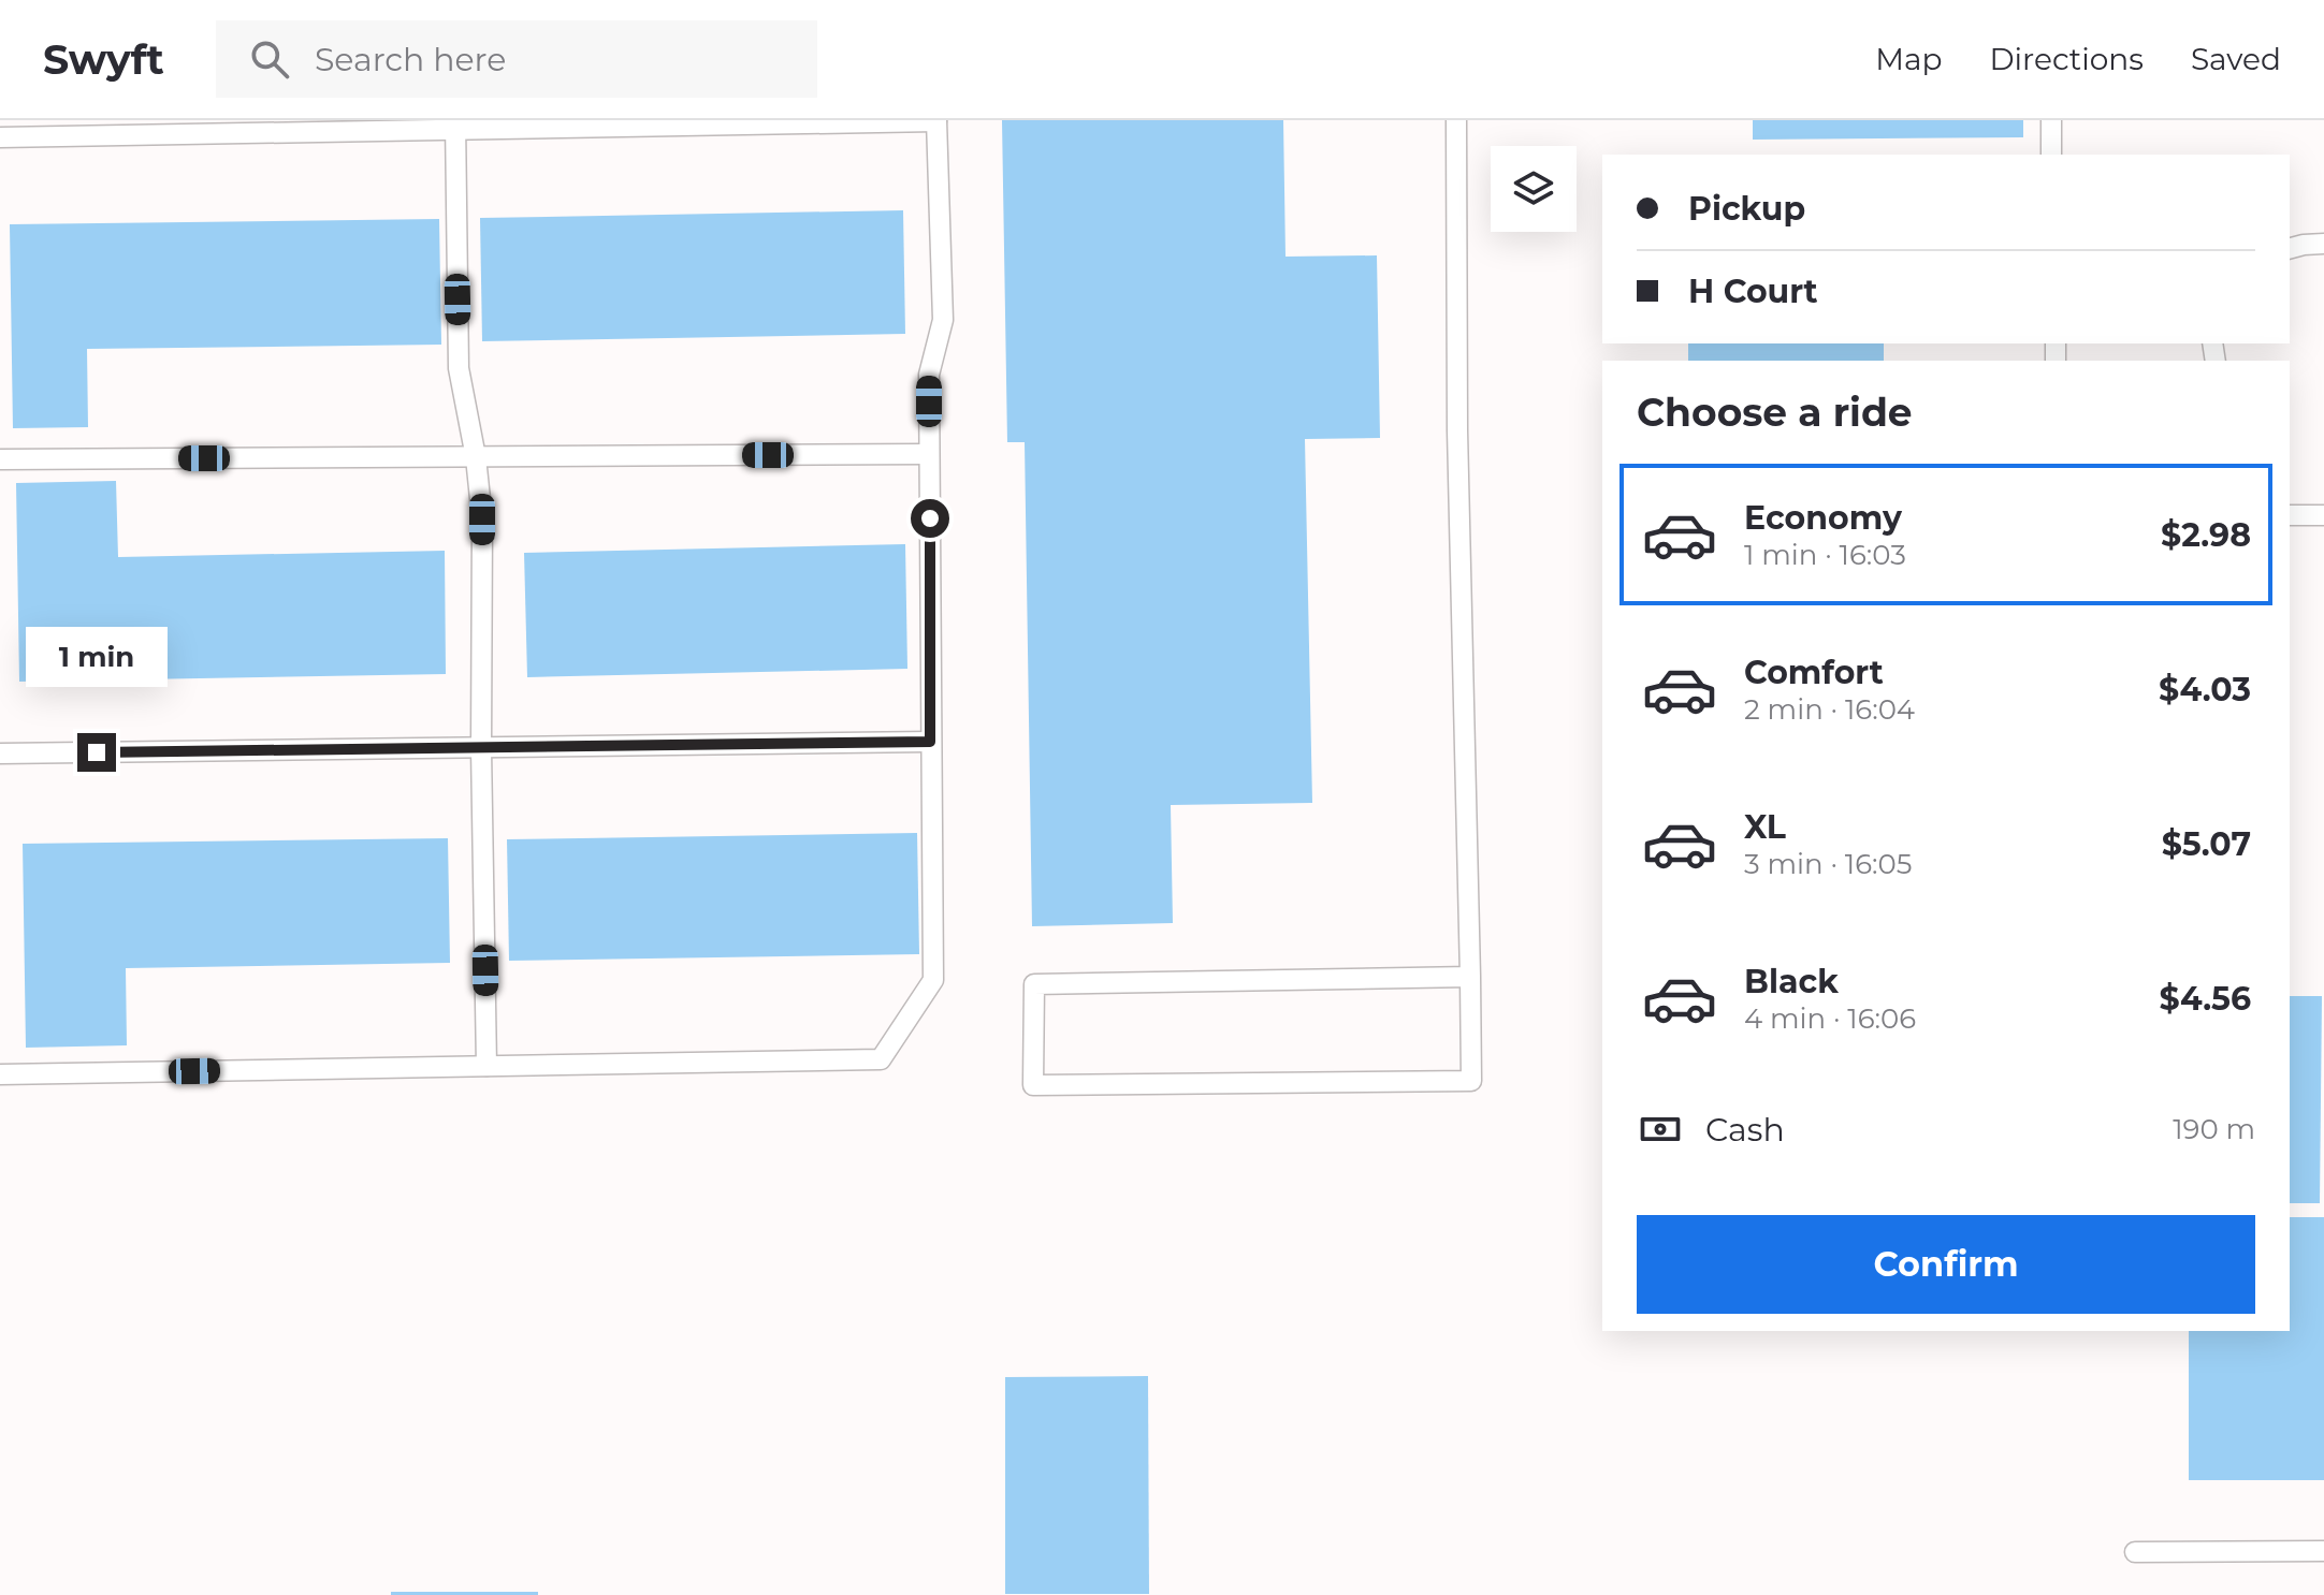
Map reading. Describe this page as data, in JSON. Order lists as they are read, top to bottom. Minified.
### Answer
{"page":{"header":"Swyft","search":"Search here","nav":["Map","Directions","Saved"],"banner":["Pickup","H Court"],"heading":"Choose a ride","list":[{"name":"Economy","note":"1 min · 16:03","value":"$2.98"},{"name":"Comfort","note":"2 min · 16:04","value":"$4.03"},{"name":"XL","note":"3 min · 16:05","value":"$5.07"},{"name":"Black","note":"4 min · 16:06","value":"$4.56"}],"bubble":"1 min","pay":["Cash","190 m"],"buttons":"Confirm"}}
